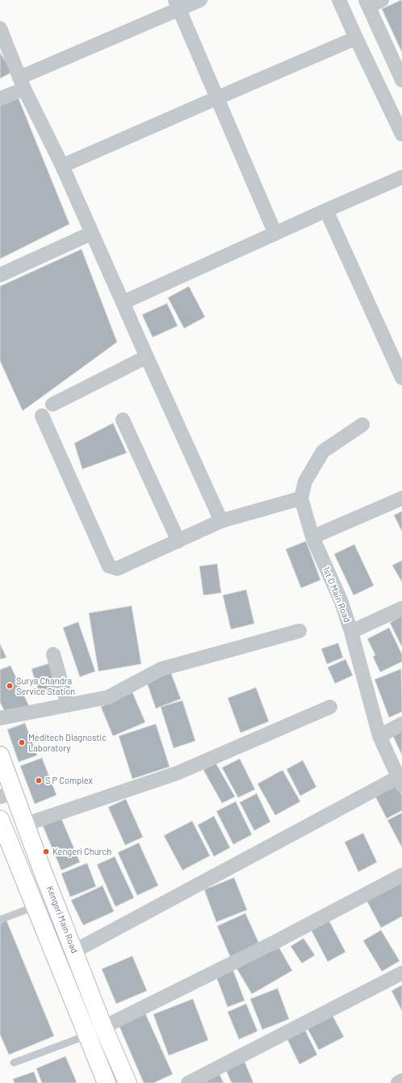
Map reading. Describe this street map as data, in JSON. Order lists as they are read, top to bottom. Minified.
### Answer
{"streets":{"main road":["Kengeri Main Road"],"street":["1st D Main Road"]},"places":["Surya Chandra Service Station","Meditech Diagnostic Laboratory","S P Complex","Kengeri Church"]}
